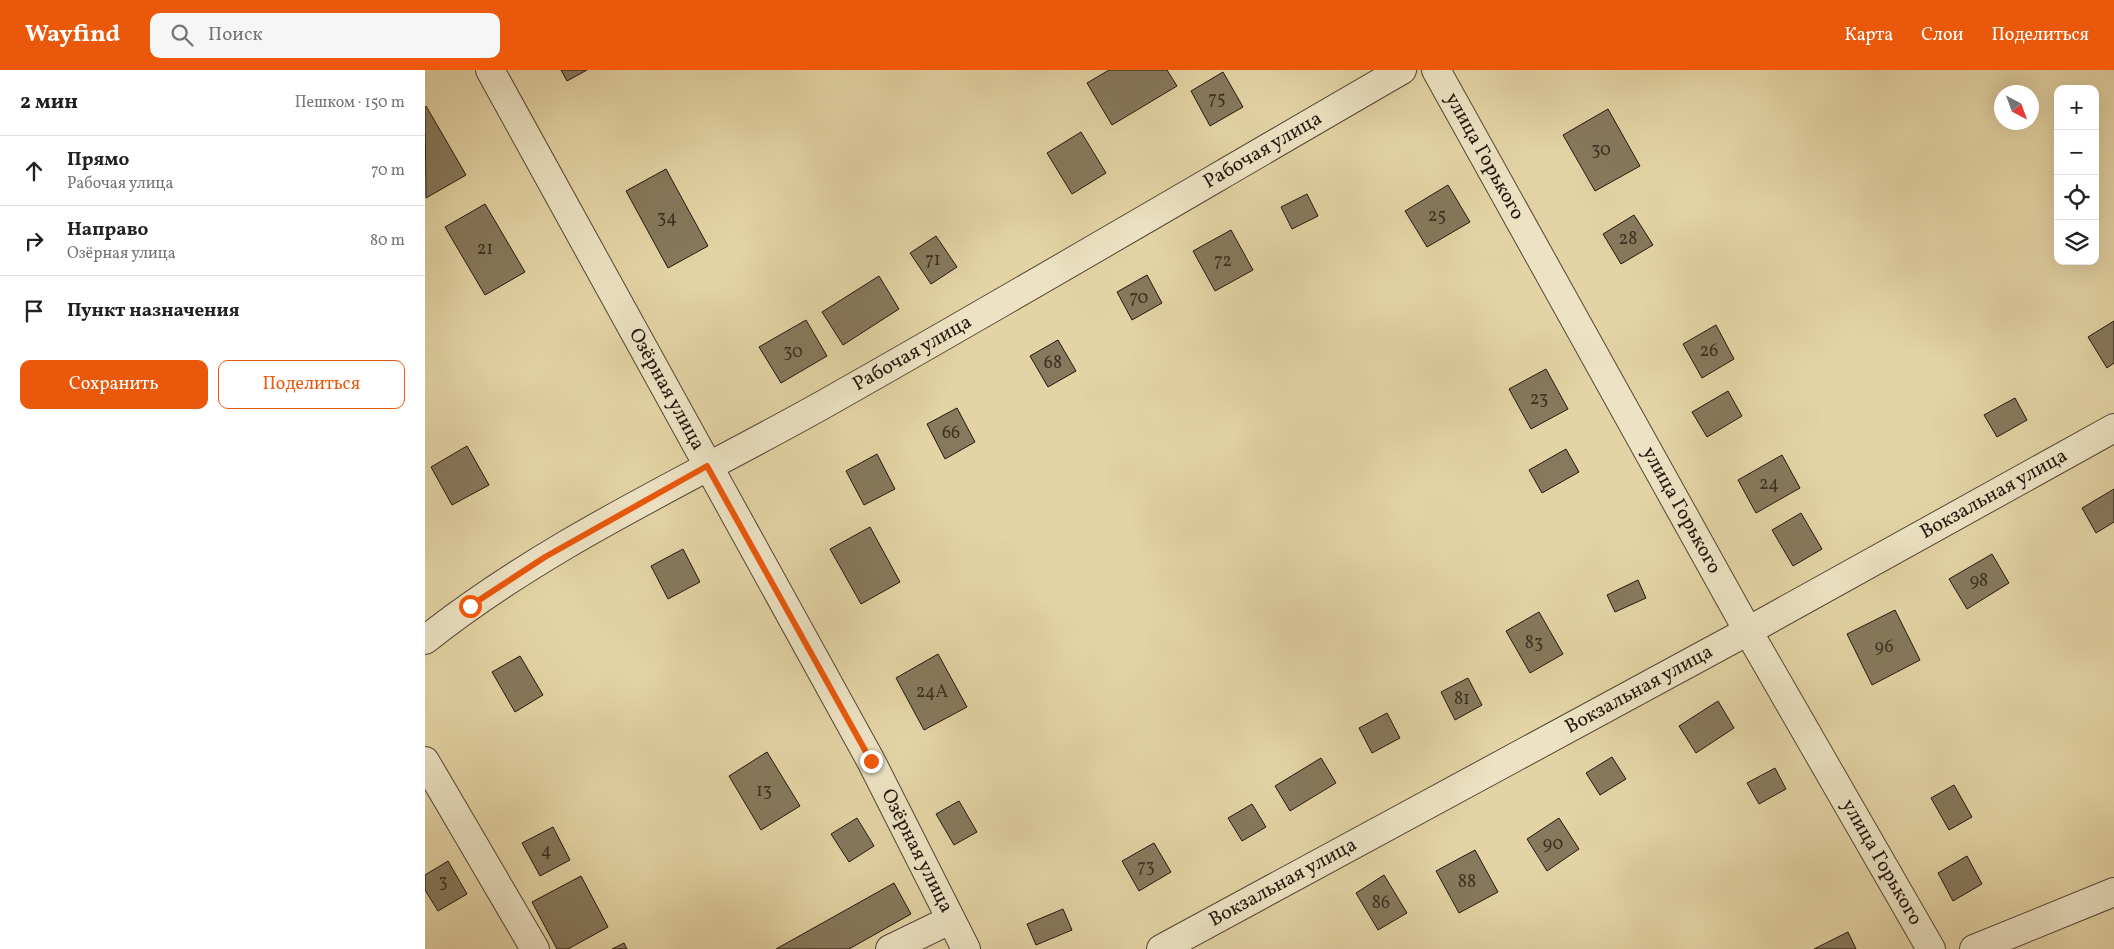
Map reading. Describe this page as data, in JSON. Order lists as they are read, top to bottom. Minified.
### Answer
{"streets":{"street":["Рабочая улица","улица Горького","Озёрная улица","Вокзальная улица"]},"crossings":[["Рабочая улица","Озёрная улица"],["улица Горького","Вокзальная улица"]],"house_numbers":["75","30","25","34","28","21","71","72","70","26","30","68","23","66","24","98","83","96","24А","81","13","90","4","73","3","88","86"],"north":"bottom right","page":{"header":"Wayfind","search":"Поиск","nav":["Карта","Слои","Поделиться"],"heading":["2 мин","Пешком · 150 m"],"map_buttons":["+","−"],"list":[["Прямо","Рабочая улица","70 m"],["Направо","Озёрная улица","80 m"],"Пункт назначения"],"buttons":["Сохранить","Поделиться"]}}
